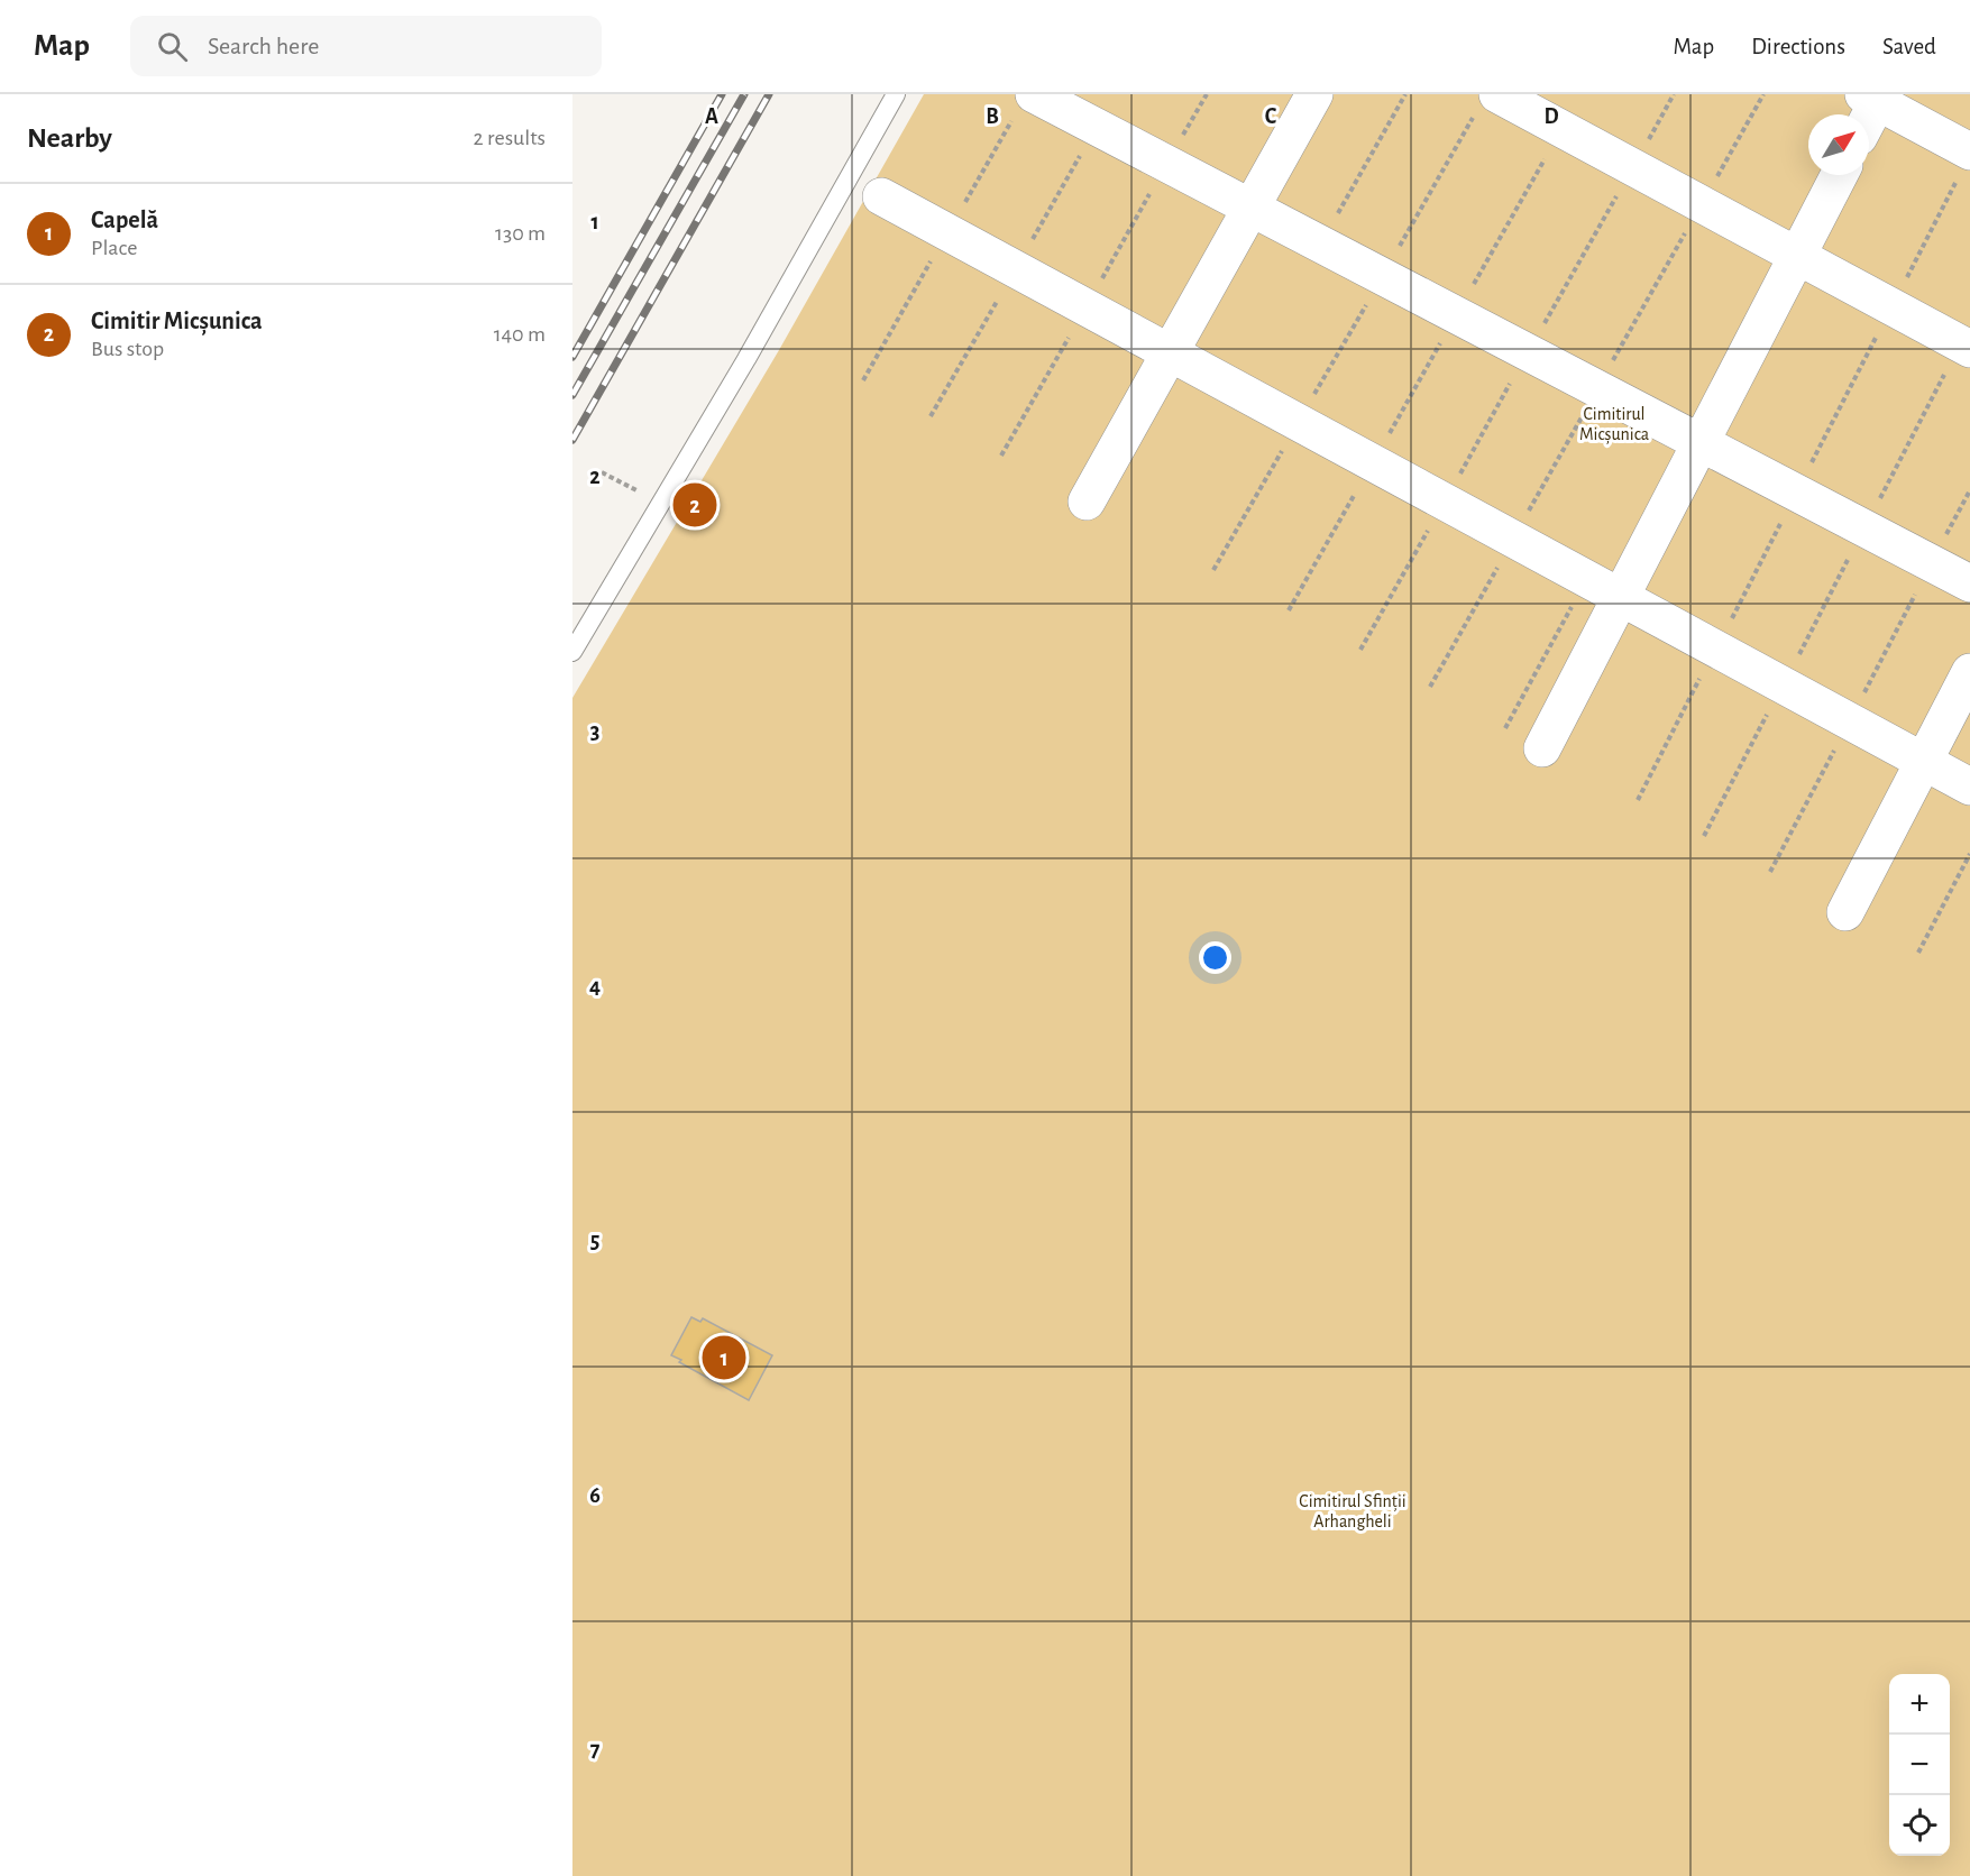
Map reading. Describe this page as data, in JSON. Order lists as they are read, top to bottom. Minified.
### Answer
{"parks":["Cimitirul Micșunica","Cimitirul Sfinții Arhangheli"],"north":"top right","page":{"header":"Map","search":"Search here","nav":["Map","Directions","Saved"],"heading":["Nearby","2 results"],"list":[{"mark":"1","name":"Capelă","note":"Place","value":"130 m"},{"mark":"2","name":"Cimitir Micșunica","note":"Bus stop","value":"140 m"}],"pins":["2","1"],"map_buttons":["+","−"]},"grid":{"columns":["A","B","C","D"],"rows":["1","2","3","4","5","6","7"]}}
